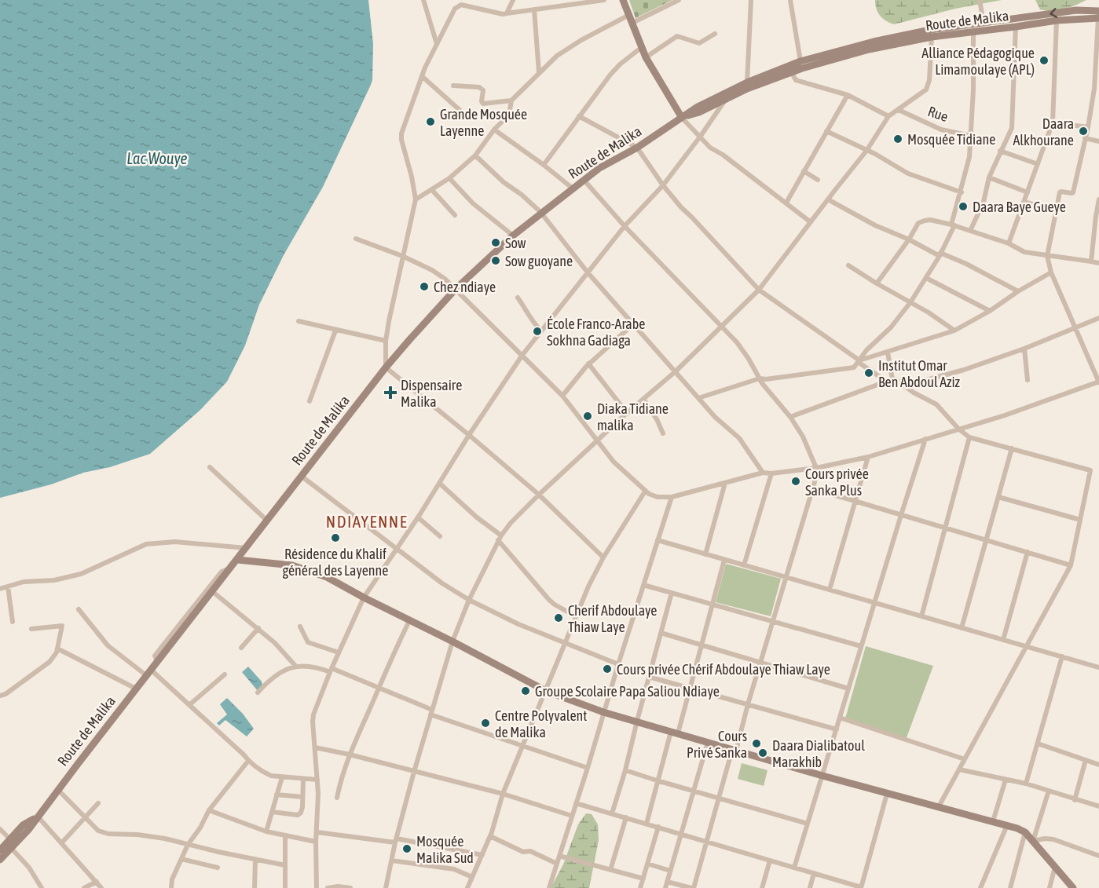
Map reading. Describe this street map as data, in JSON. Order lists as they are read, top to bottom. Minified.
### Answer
{"streets":{"main road":["Route de Malika"],"street":["Rue"]},"districts":["NDIAYENNE"],"water":["Lac Wouye"],"places":{"other":["Alliance Pédagogique Limamoulaye (APL)","Grande Mosquée Layenne","Daara Alkhourane","Mosquée Tidiane","Daara Baye Gueye","Sow","Sow guoyane","Chez ndiaye","École Franco-Arabe Sokhna Gadiaga","Institut Omar Ben Abdoul Aziz","Diaka Tidiane malika","Cours privée Sanka Plus","Résidence du Khalif général des Layenne","Cherif Abdoulaye Thiaw Laye","Cours privée Chérif Abdoulaye Thiaw Laye","Groupe Scolaire Papa Saliou Ndiaye","Centre Polyvalent de Malika","Cours Privé Sanka","Daara Dialibatoul Marakhib","Mosquée Malika Sud"],"health":["Dispensaire Malika"]}}
